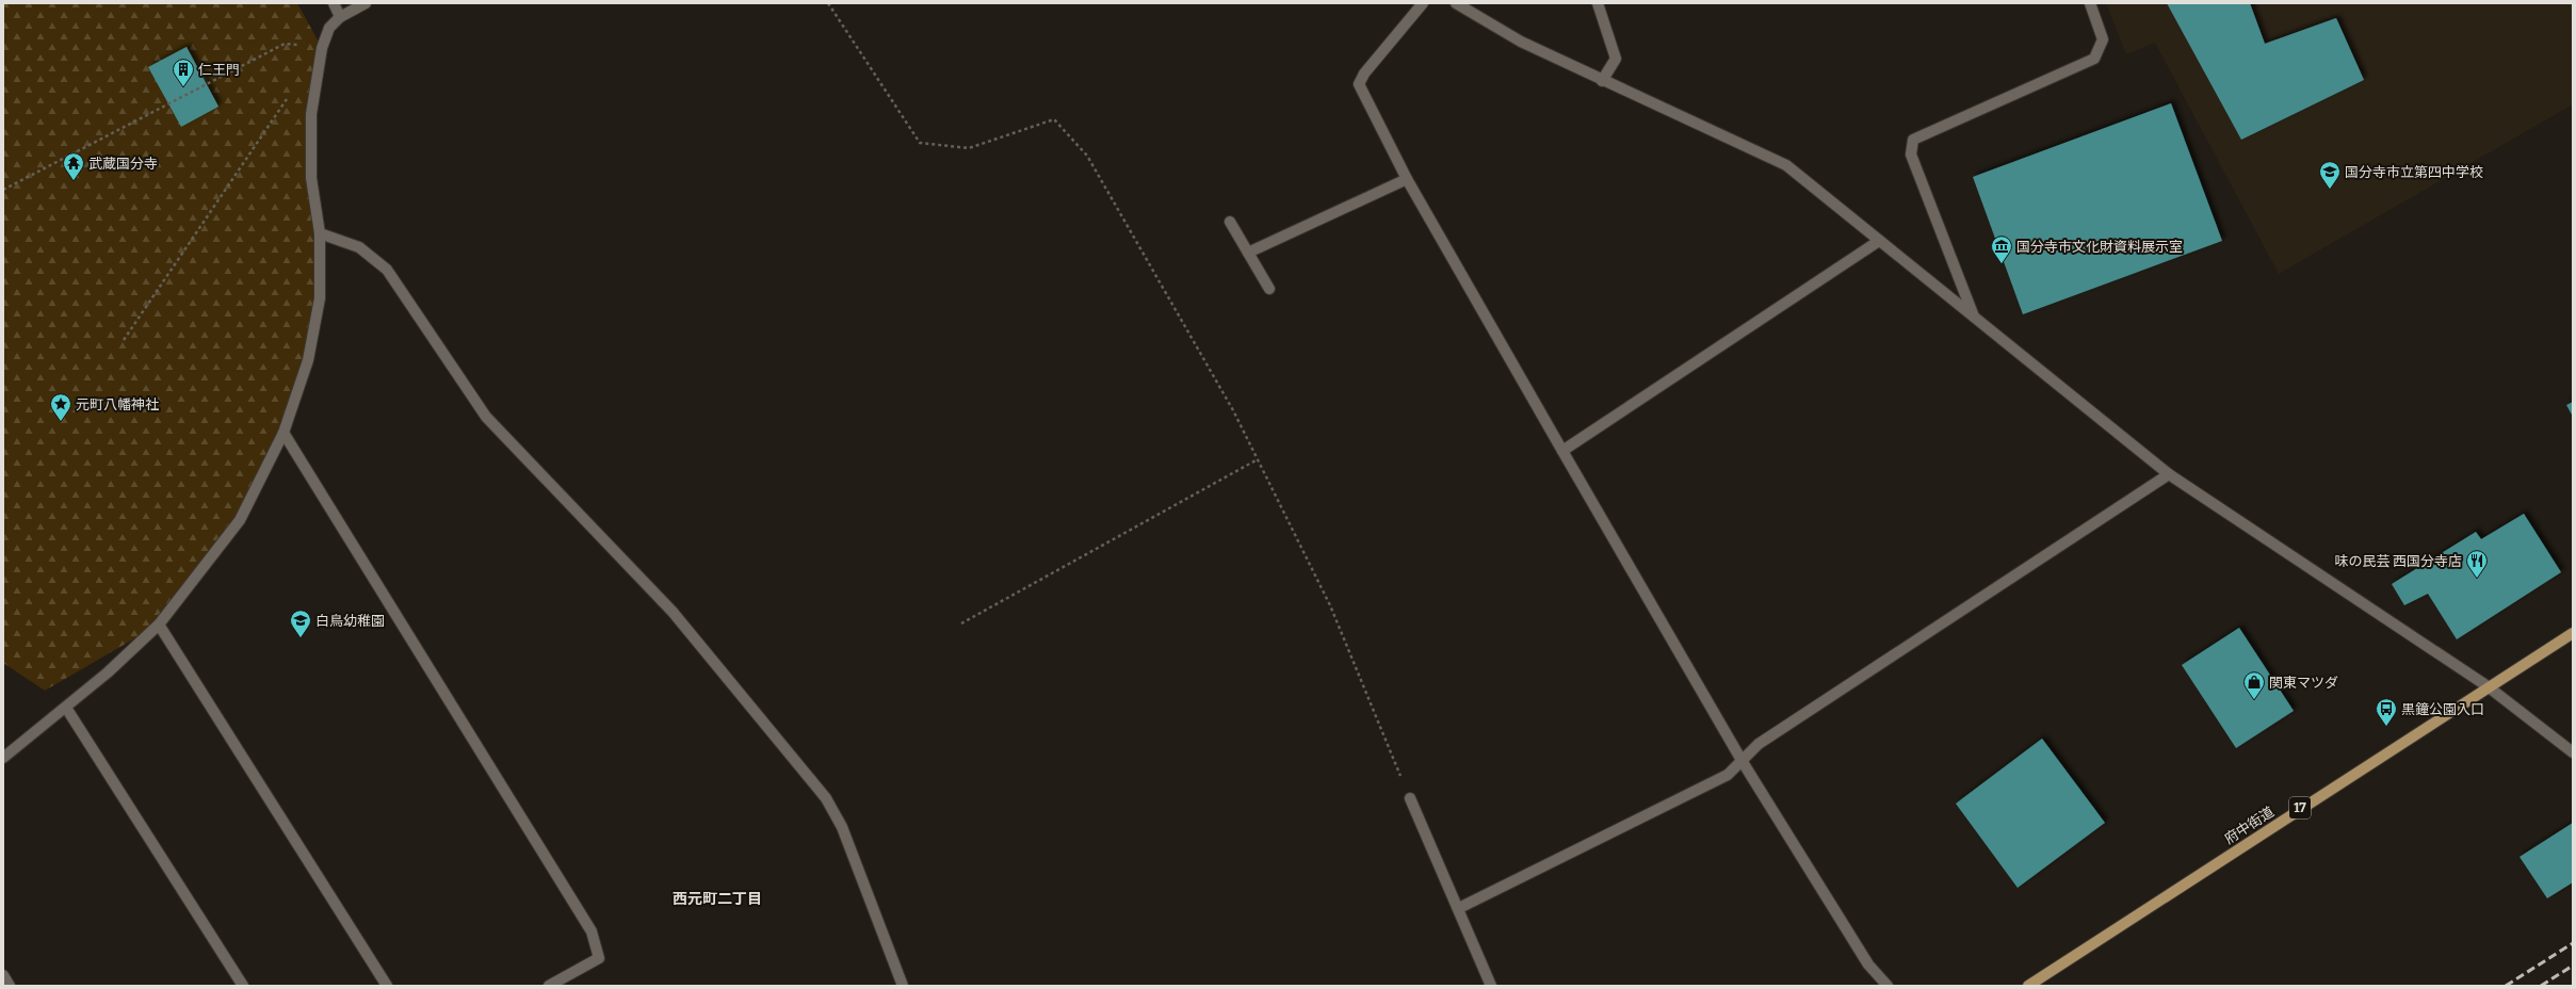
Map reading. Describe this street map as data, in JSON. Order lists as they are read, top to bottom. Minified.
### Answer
{"streets":{"main road":["17","府中街道"]},"districts":["西元町二丁目"],"places":{"building":["仁王門"],"temple":["武蔵国分寺"],"school or university":["国分寺市立第四中学校","白鳥幼稚園"],"museum":["国分寺市文化財資料展示室"],"place":["元町八幡神社"],"restaurant":["味の民芸 西国分寺店"],"shop":["関東マツダ"],"bus stop":["黒鐘公園入口"]}}
